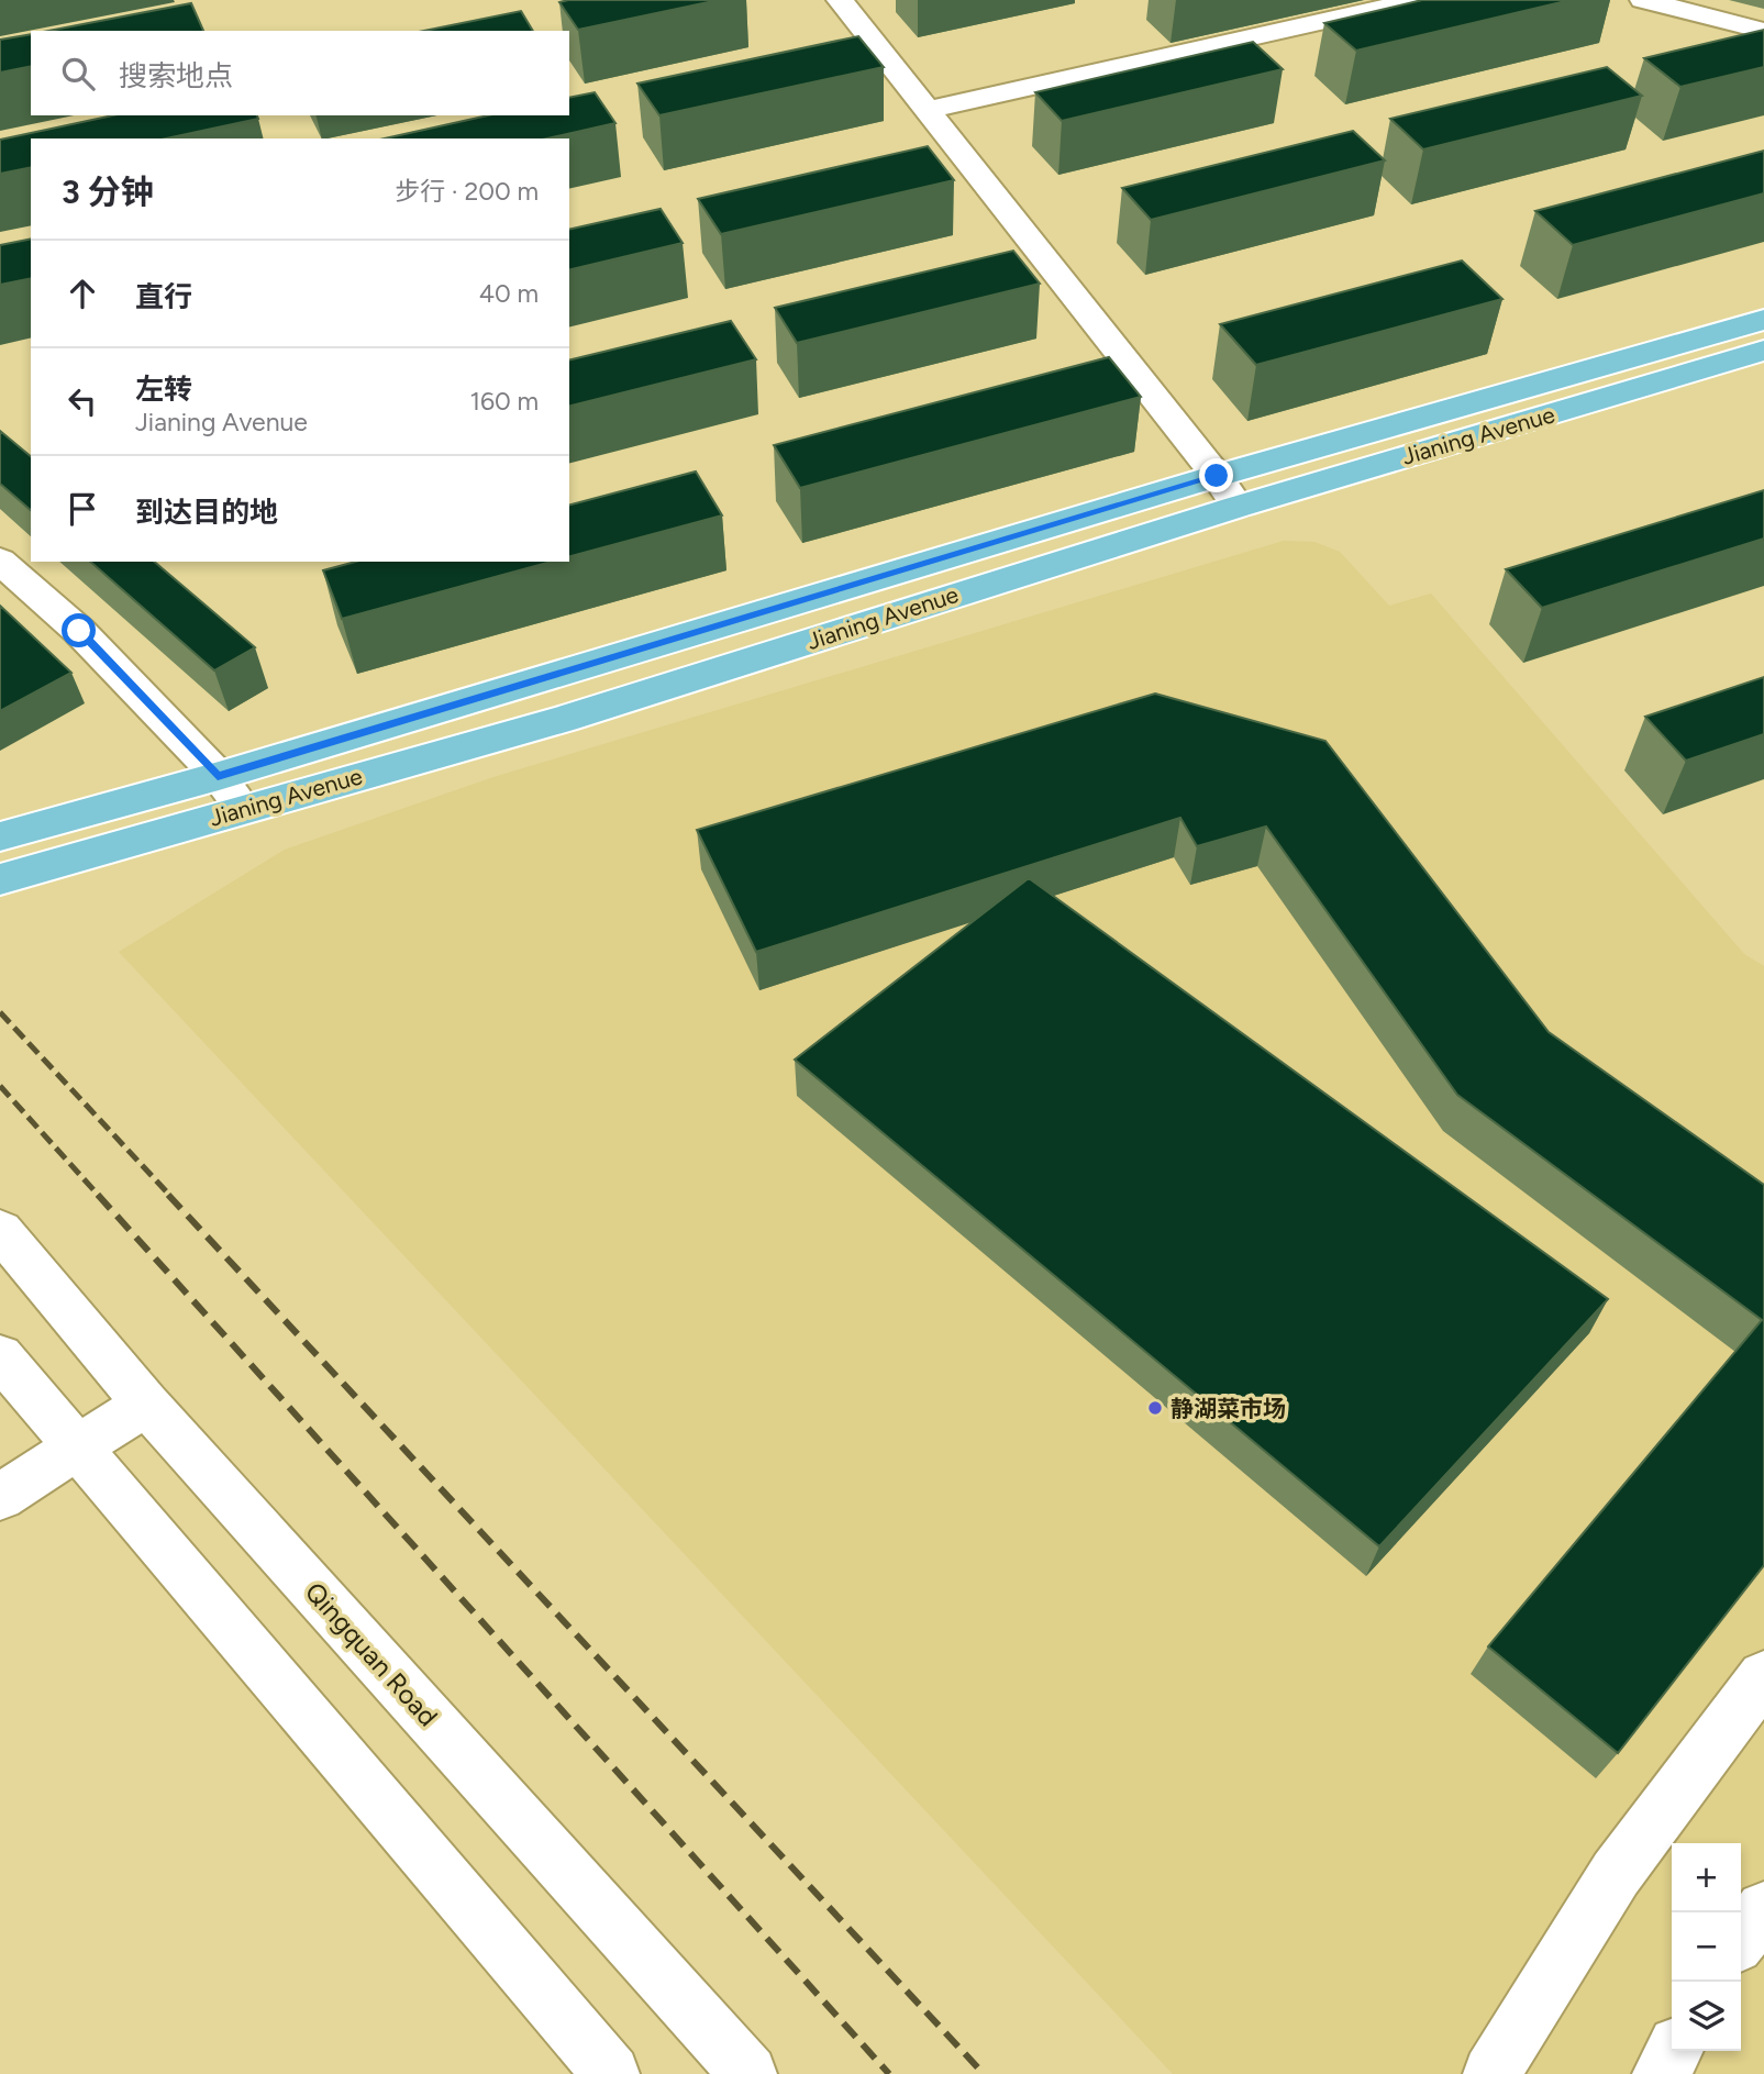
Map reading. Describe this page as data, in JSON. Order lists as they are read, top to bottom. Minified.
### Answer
{"streets":{"main road":["Jianing Avenue"],"street":["Qingquan Road"]},"places":["静湖菜市场"],"page":{"search":"搜索地点","heading":["3 分钟","步行 · 200 m"],"list":[["直行","40 m"],["左转","Jianing Avenue","160 m"],"到达目的地"],"map_buttons":["+","−"]}}
